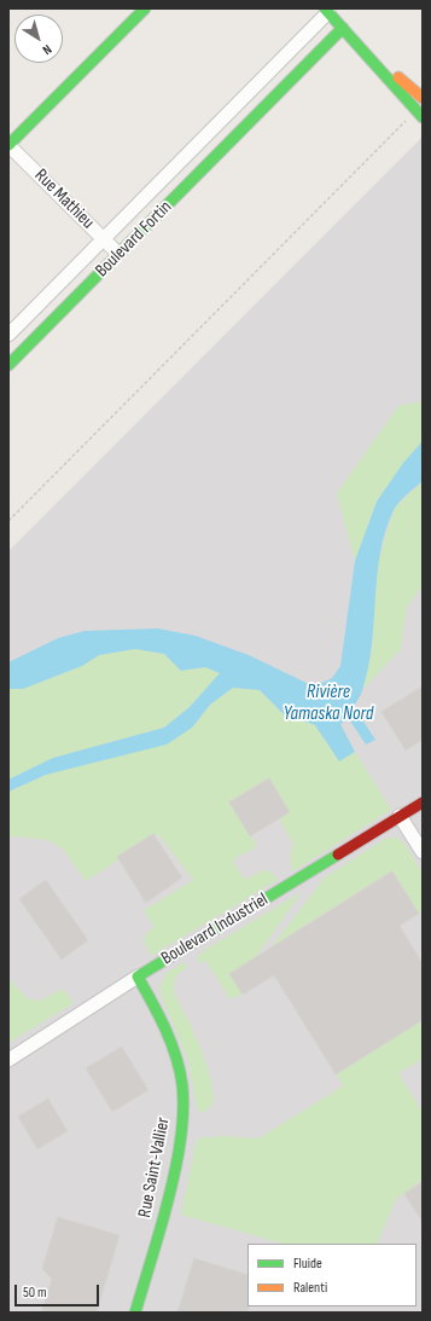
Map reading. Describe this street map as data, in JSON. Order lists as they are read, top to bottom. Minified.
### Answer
{"streets":{"street":["Rue Mathieu","Boulevard Fortin","Boulevard Industriel","Rue Saint-Vallier"]},"crossings":[["Rue Mathieu","Boulevard Fortin"],["Boulevard Industriel","Rue Saint-Vallier"]],"water":["Rivière Yamaska Nord"],"legend":["Fluide","Ralenti"],"scale_bar":"50 m","north":"bottom right"}
